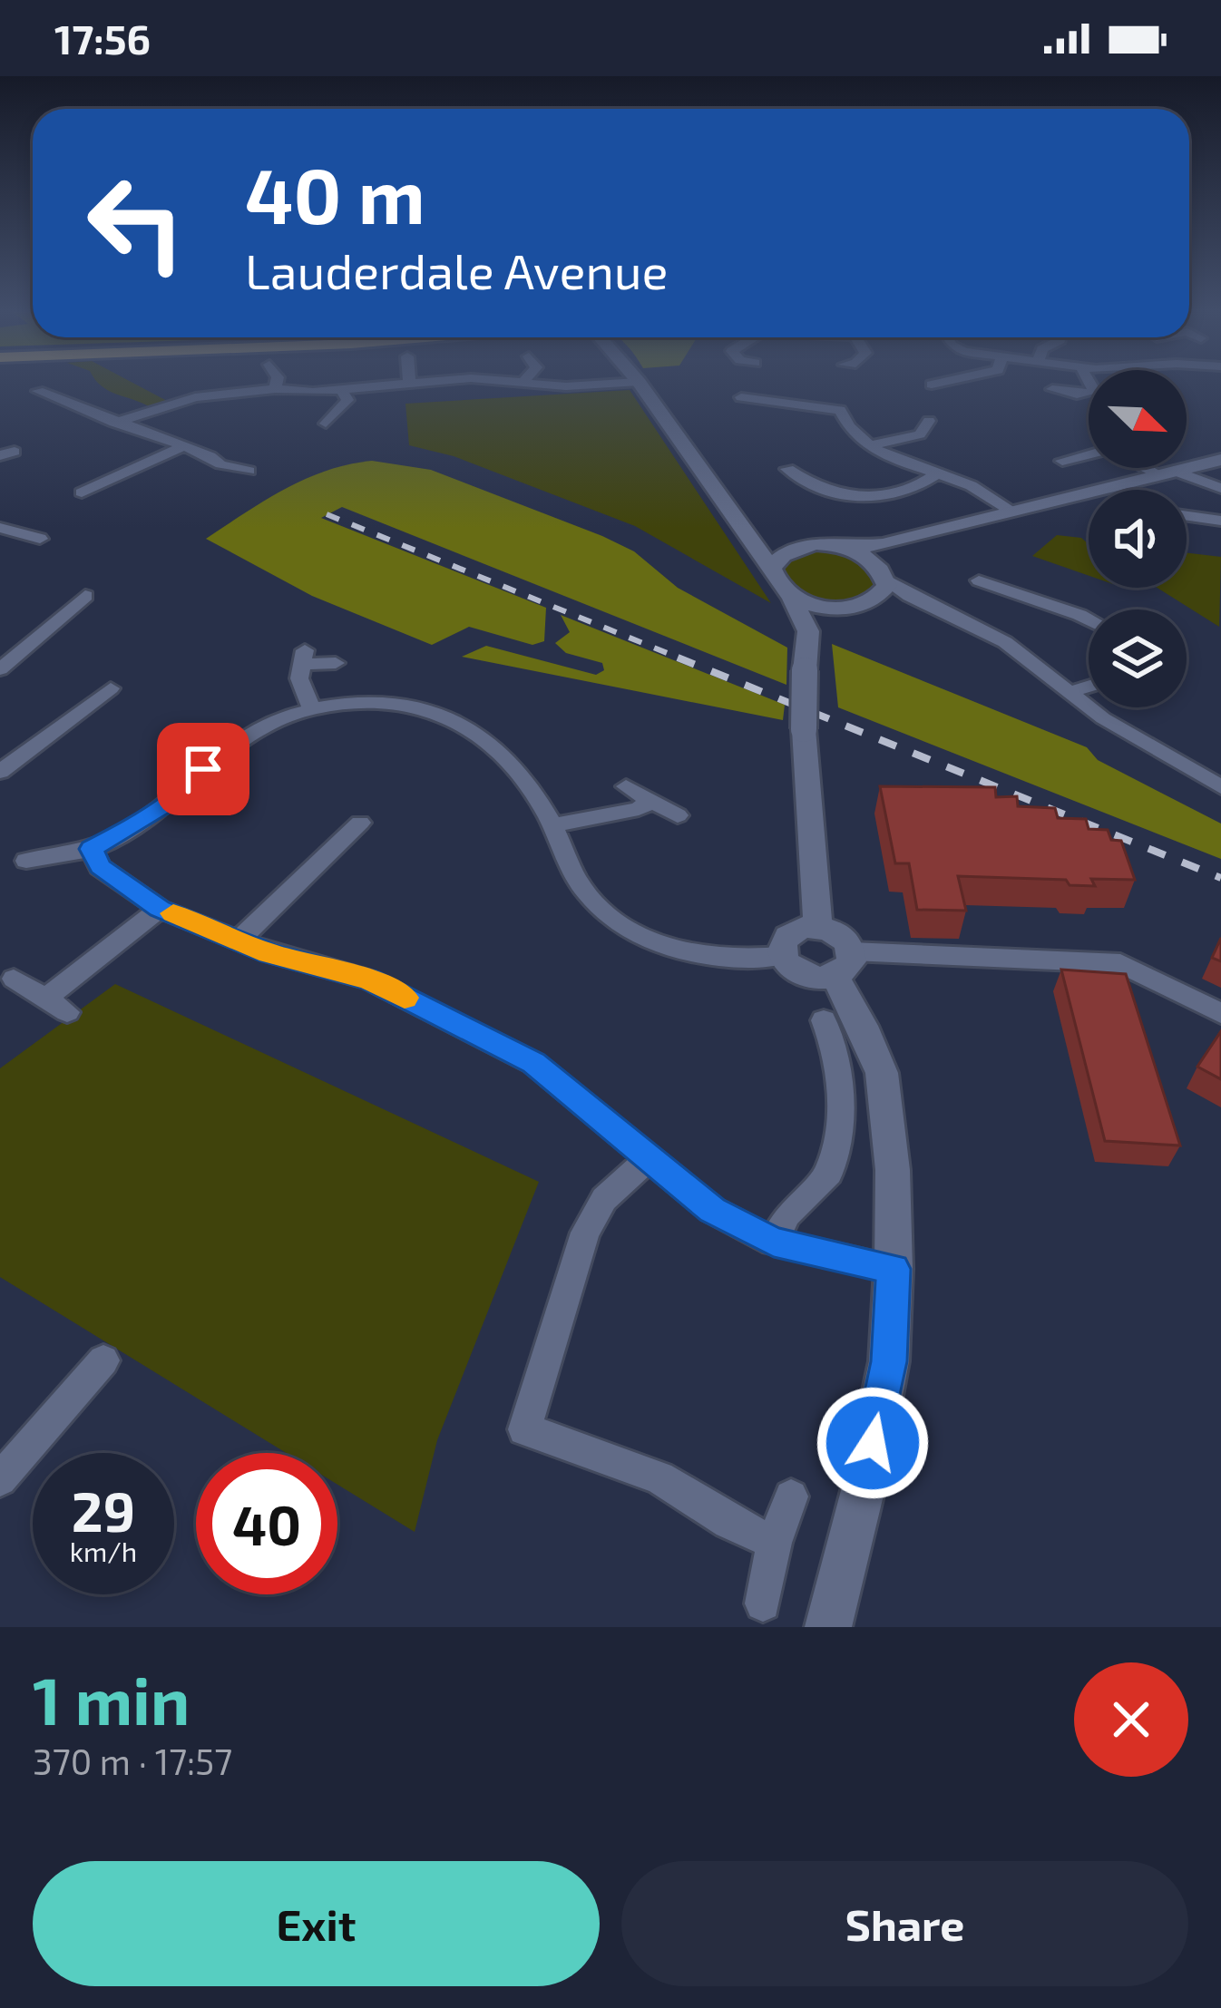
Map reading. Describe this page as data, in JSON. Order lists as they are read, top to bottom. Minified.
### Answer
{"north":"bottom right","page":{"status":"17:56","turn":["40 m","Lauderdale Avenue"],"speed":"29 km/h","limit":"40","heading":["1 min","370 m · 17:57"],"buttons":["Exit","Share"]}}
